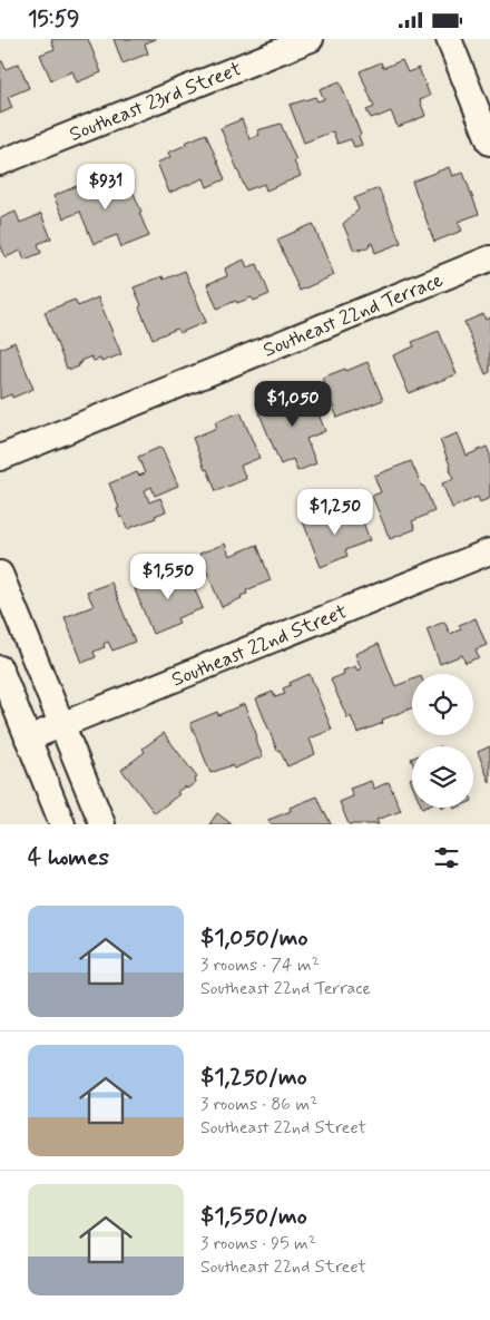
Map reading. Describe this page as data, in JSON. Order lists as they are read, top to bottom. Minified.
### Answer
{"streets":{"street":["Southeast 23rd Street","Southeast 22nd Terrace","Southeast 22nd Street"]},"page":{"status":"15:59","price":["$931","$1,050","$1,250","$1,550"],"heading":"4 homes","list":[{"name":"$1,050/mo","note":"3 rooms · 74 m² · Southeast 22nd Terrace"},{"name":"$1,250/mo","note":"3 rooms · 86 m² · Southeast 22nd Street"},{"name":"$1,550/mo","note":"3 rooms · 95 m² · Southeast 22nd Street"}]}}
